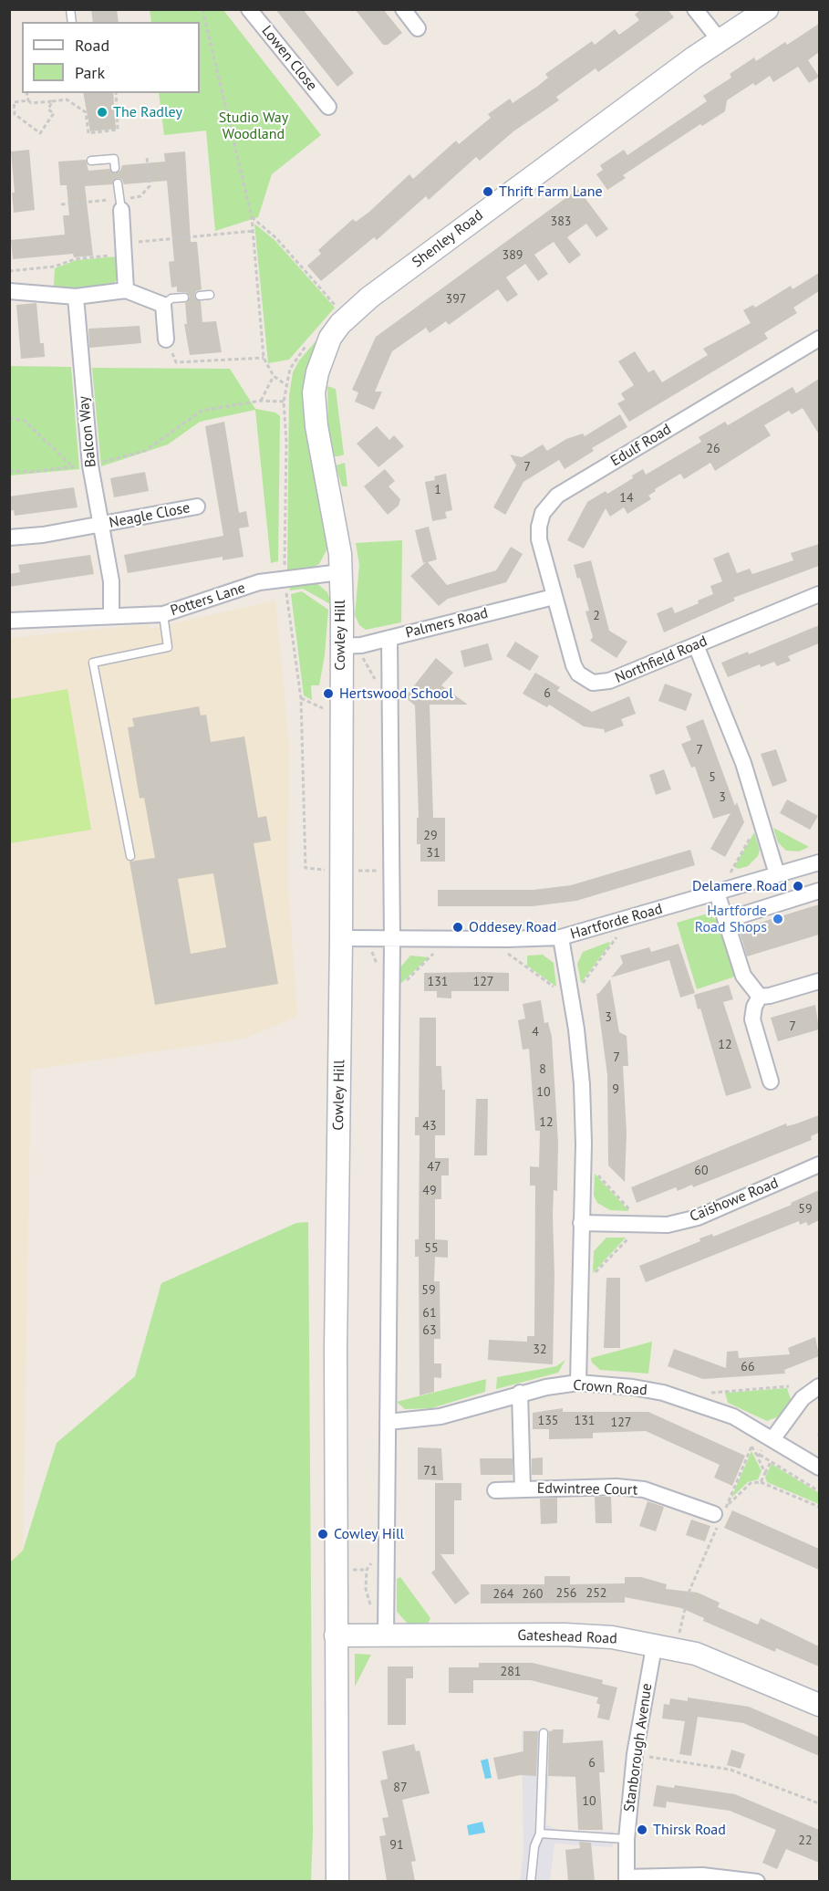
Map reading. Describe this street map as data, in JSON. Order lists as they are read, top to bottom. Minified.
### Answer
{"streets":{"main road":["Shenley Road","Cowley Hill","Gateshead Road"],"street":["Lowen Close","Balcon Way","Edulf Road","Neagle Close","Potters Lane","Palmers Road","Northfield Road","Hartforde Road","Caishowe Road","Crown Road","Edwintree Court","Stanborough Avenue"]},"crossings":[["Shenley Road","Potters Lane"],["Shenley Road","Cowley Hill"],["Balcon Way","Neagle Close"],["Balcon Way","Potters Lane"],["Edulf Road","Palmers Road"],["Edulf Road","Northfield Road"],["Potters Lane","Cowley Hill"],["Palmers Road","Cowley Hill"],["Palmers Road","Northfield Road"],["Cowley Hill","Hartforde Road"],["Cowley Hill","Gateshead Road"],["Crown Road","Edwintree Court"],["Gateshead Road","Stanborough Avenue"]],"parks":["Studio Way Woodland"],"places":["The Radley","Thrift Farm Lane","Hertswood School","Delamere Road","Hartforde Road Shops","Oddesey Road","Cowley Hill","Thirsk Road"],"house_numbers":["383","389","397","26","7","1","14","2","6","7","5","3","29","31","131","127","3","7","4","12","7","8","9","10","12","43","47","60","49","59","55","59","61","63","32","66","135","131","127","71","256","252","264","260","281","6","87","10","22","91"],"legend":["Road","Park"]}
